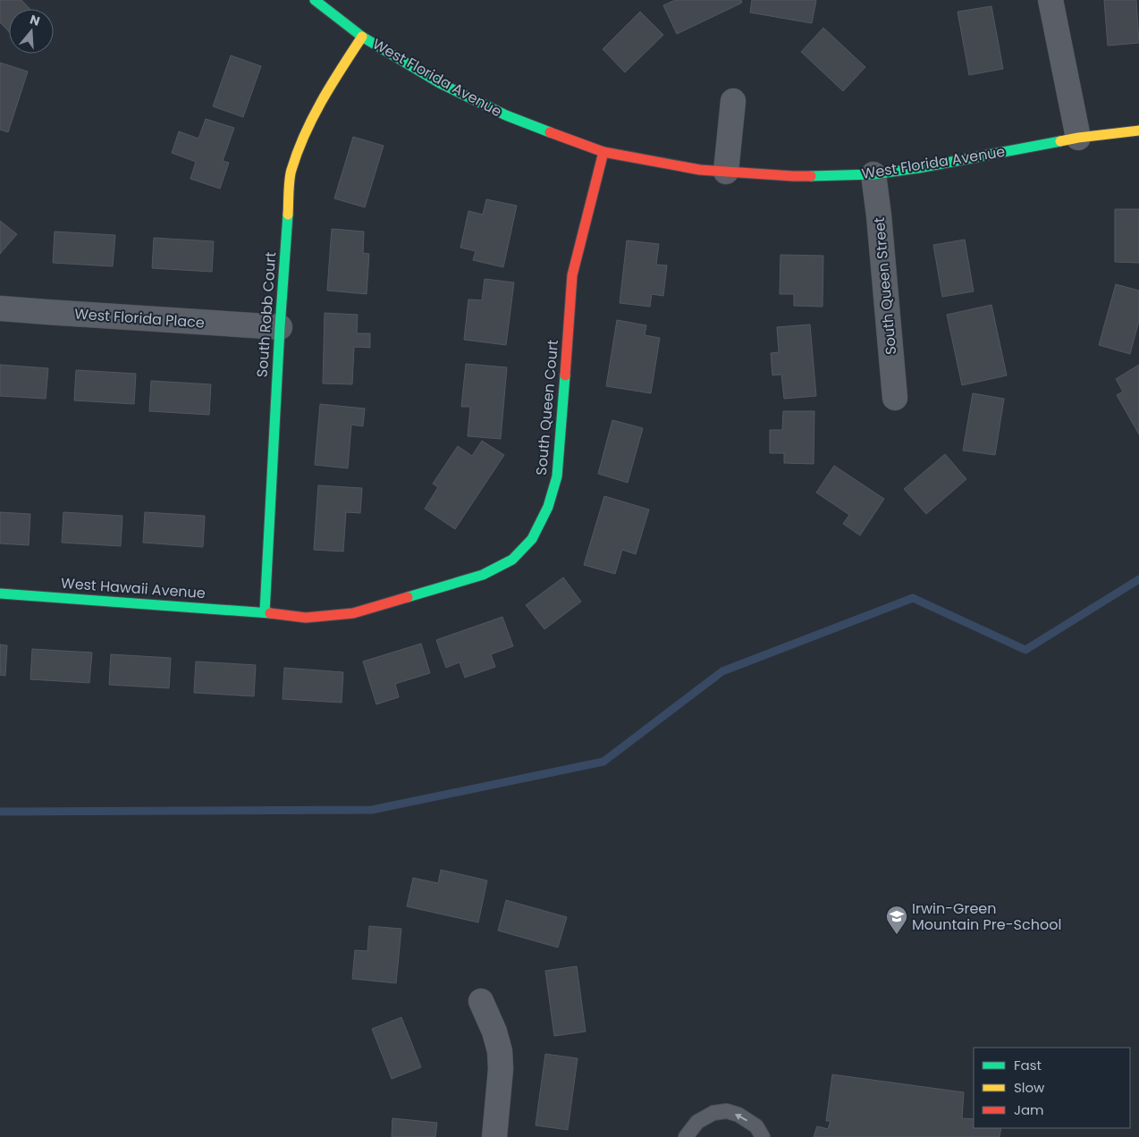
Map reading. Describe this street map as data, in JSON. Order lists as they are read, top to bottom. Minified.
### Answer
{"streets":{"street":["West Florida Avenue","South Queen Street","South Robb Court","West Florida Place","South Queen Court","West Hawaii Avenue"]},"crossings":[["West Florida Avenue","South Queen Street"],["West Florida Avenue","South Robb Court"],["West Florida Avenue","South Queen Court"],["South Robb Court","West Florida Place"],["South Robb Court","South Queen Court"],["South Robb Court","West Hawaii Avenue"],["South Queen Court","West Hawaii Avenue"]],"places":{"school or university":["Irwin-Green Mountain Pre-School"]},"legend":["Fast","Slow","Jam"],"north":"top"}
